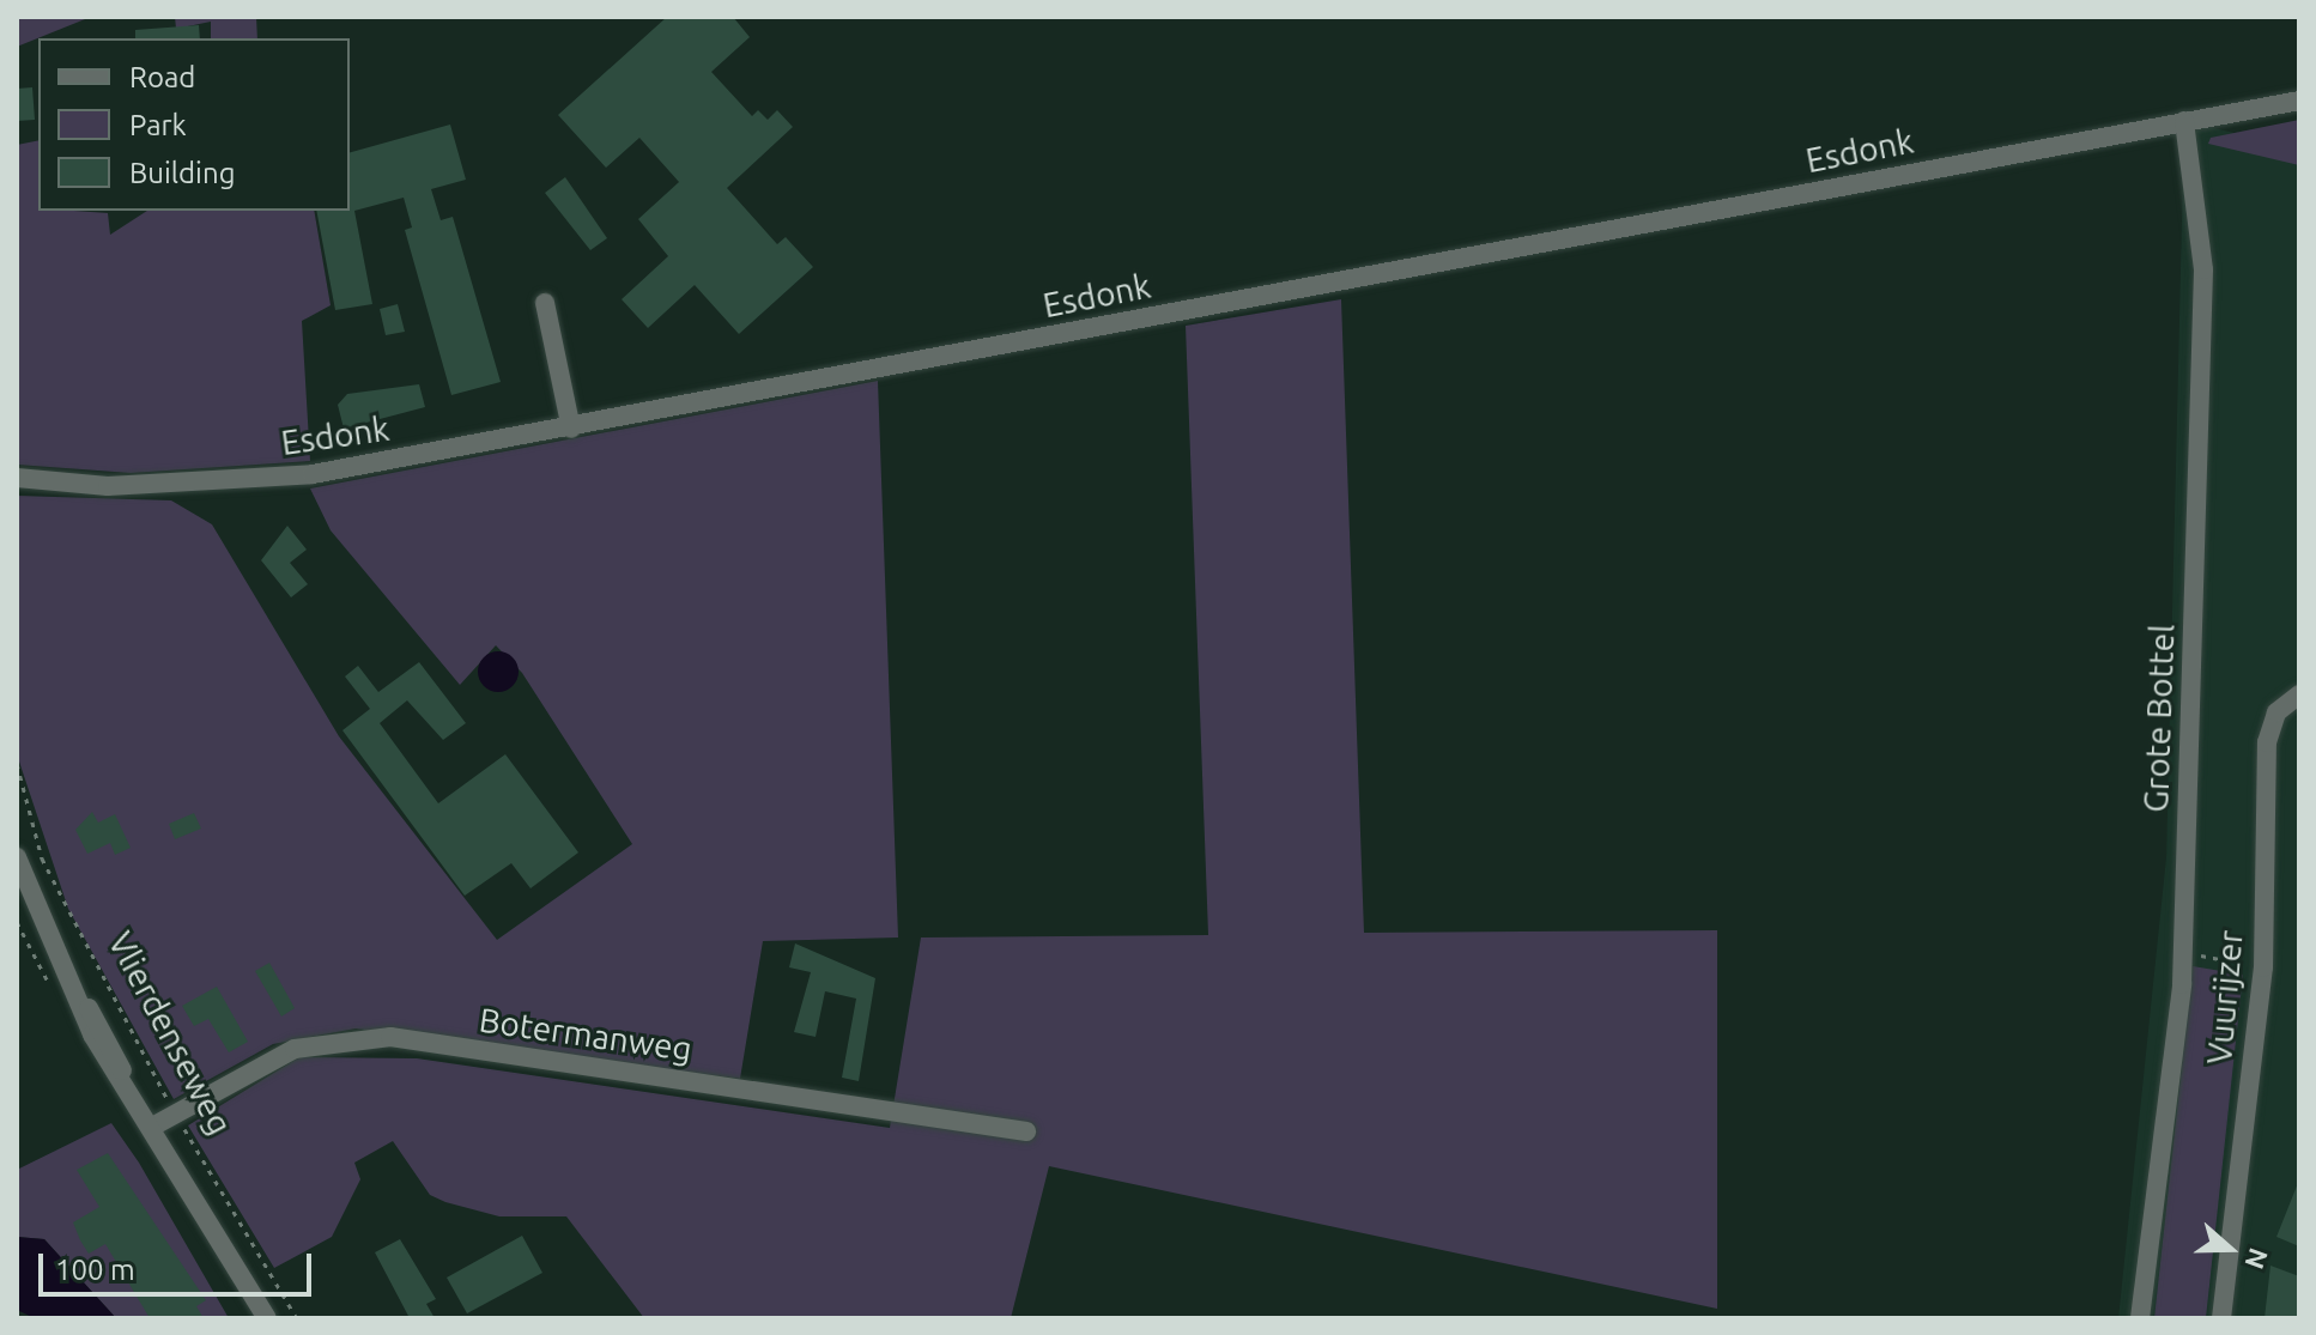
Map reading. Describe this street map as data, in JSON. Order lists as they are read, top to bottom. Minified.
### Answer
{"streets":{"street":["Esdonk","Grote Bottel","Vuurijzer","Vlierdenseweg","Botermanweg"]},"crossings":[["Esdonk","Grote Bottel"],["Vlierdenseweg","Botermanweg"]],"legend":["Road","Park","Building"],"scale_bar":"100 m","north":"right"}
